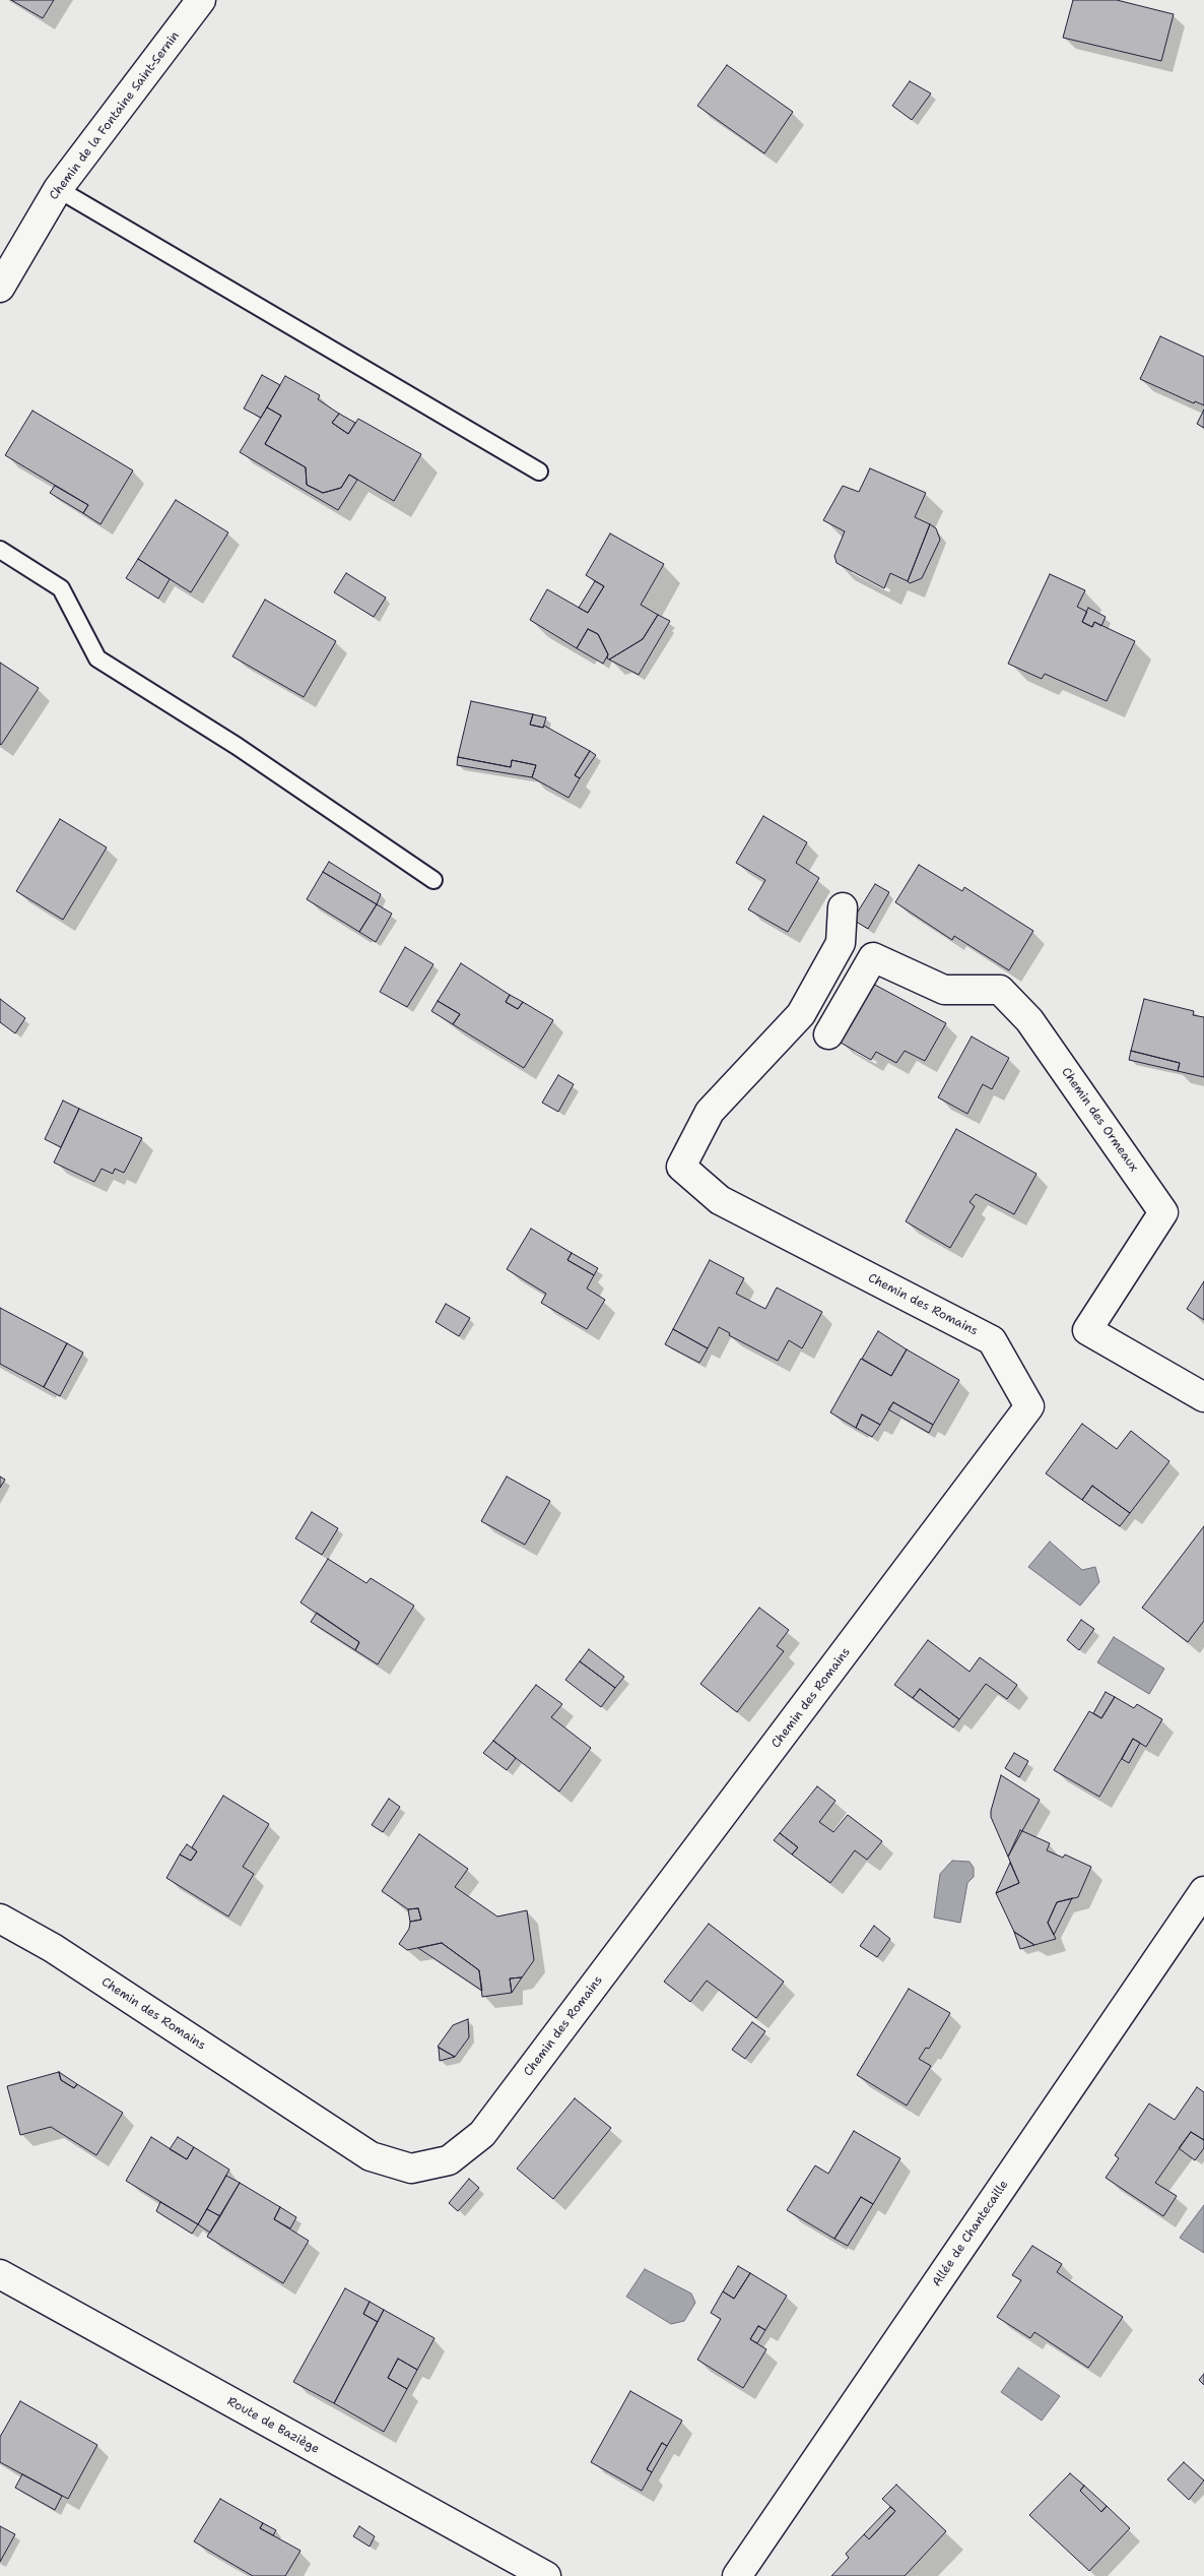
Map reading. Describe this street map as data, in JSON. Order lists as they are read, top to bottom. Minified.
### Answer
{"streets":{"street":["Chemin de la Fontaine Saint-Sernin","Chemin des Ormeaux","Chemin des Romains","Allée de Chantecaille","Route de Baziège"]}}
